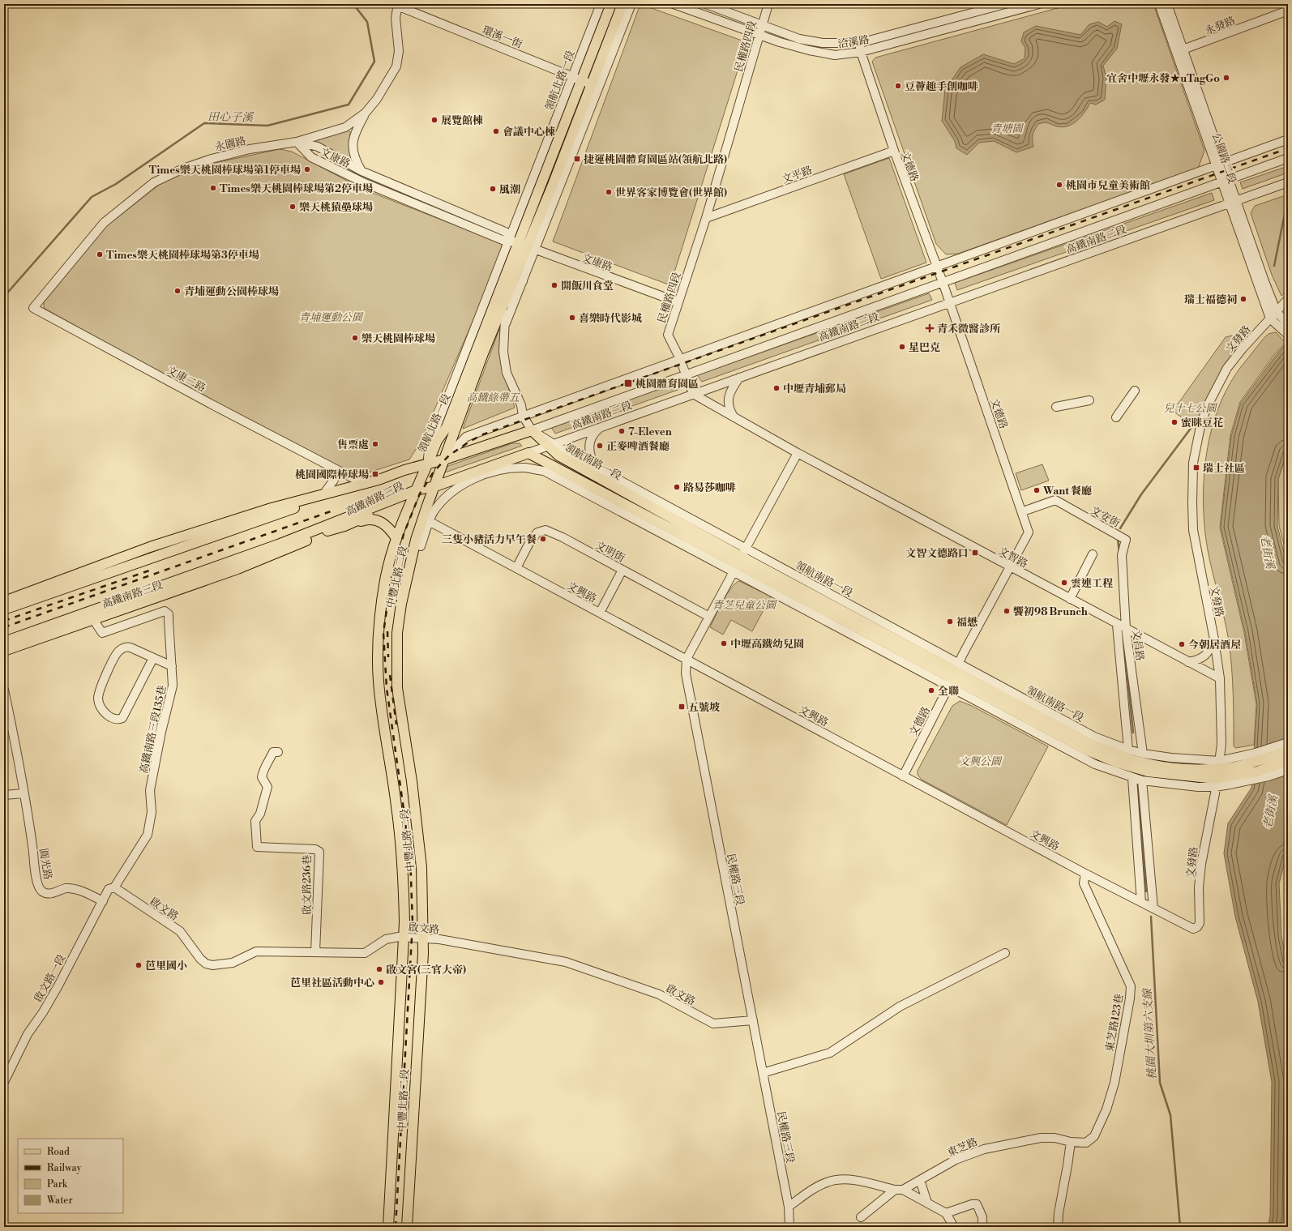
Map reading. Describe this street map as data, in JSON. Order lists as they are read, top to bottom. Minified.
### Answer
{"streets":{"main road":["領航北路一段","高鐵南路二段","領航南路一段","高鐵南路三段","中豐北路二段"],"street":["永發路","環溪一街","洽溪路","民權路四段","永園路","文康路","公園路二段","文德路","文平路","文發路","文康二路","文安街","文明街","文智路","文興路","文昌路","高鐵南路三段135巷","圓光路","民權路三段","啟文路236巷","啟文路","啟文路一段","東芝路123巷","東芝路"]},"crossings":[["永發路","公園路二段"],["環溪一街","領航北路一段"],["環溪一街","永園路"],["洽溪路","民權路四段"],["洽溪路","文德路"],["民權路四段","文康路"],["民權路四段","文平路"],["民權路四段","高鐵南路二段"],["領航北路一段","文康路"],["領航北路一段","高鐵南路二段"],["領航北路一段","高鐵南路三段"],["領航北路一段","中豐北路二段"],["永園路","文康路"],["永園路","文康二路"],["公園路二段","高鐵南路二段"],["公園路二段","文發路"],["文德路","文平路"],["文德路","高鐵南路二段"],["文德路","領航南路一段"],["文德路","文安街"],["文德路","文智路"],["文德路","文興路"],["高鐵南路二段","領航南路一段"],["高鐵南路二段","高鐵南路三段"],["高鐵南路二段","中豐北路二段"],["文發路","領航南路一段"],["文發路","文智路"],["文發路","文興路"],["文康二路","高鐵南路三段"],["領航南路一段","文昌路"],["領航南路一段","民權路三段"],["高鐵南路三段","中豐北路二段"],["高鐵南路三段","高鐵南路三段135巷"],["文安街","文昌路"],["文明街","文興路"],["文明街","民權路三段"],["文智路","文昌路"],["中豐北路二段","啟文路"],["文興路","民權路三段"],["文興路","東芝路123巷"],["高鐵南路三段135巷","啟文路"],["高鐵南路三段135巷","啟文路一段"],["圓光路","啟文路一段"],["民權路三段","啟文路"],["啟文路236巷","啟文路"],["啟文路","啟文路一段"],["東芝路123巷","東芝路"]],"water":["田心子溪","老街溪","桃園大圳第六支線"],"parks":["青塘園","青埔運動公園","高鐵綠帶五","兒十七公園","青芝兒童公園","文興公園"],"places":{"other":["宜舍中壢永發★uTagGo","豆薈趣手創咖啡","展覽館棟","會議中心棟","Times樂天桃園棒球場第1停車場","桃園市兒童美術館","Times樂天桃園棒球場第2停車場","風潮","世界客家博覽會(世界館)","樂天桃猿壘球場","Times樂天桃園棒球場第3停車場","開飯川食堂","青埔運動公園棒球場","瑞士福德祠","喜樂時代影城","樂天桃園棒球場","星巴克","中壢青埔郵局","蜜眯豆花","7-Eleven","售票處","正麥啤酒餐廳","路易莎咖啡","Want 餐廳","三隻小豬活力早午餐","雲連工程","饗初98 Brunch","福懋","中壢高鐵幼兒園","今朝居酒屋","全聯","芭里國小","啟文宮(三官大帝)","芭里社區活動中心"],"transit":["捷運桃園體育園區站(領航北路)","桃園體育園區","瑞士社區","桃園國際棒球場","文智文德路口","五號坡"],"health":["青禾微醫診所"]},"legend":["Road","Railway","Park","Water"]}
